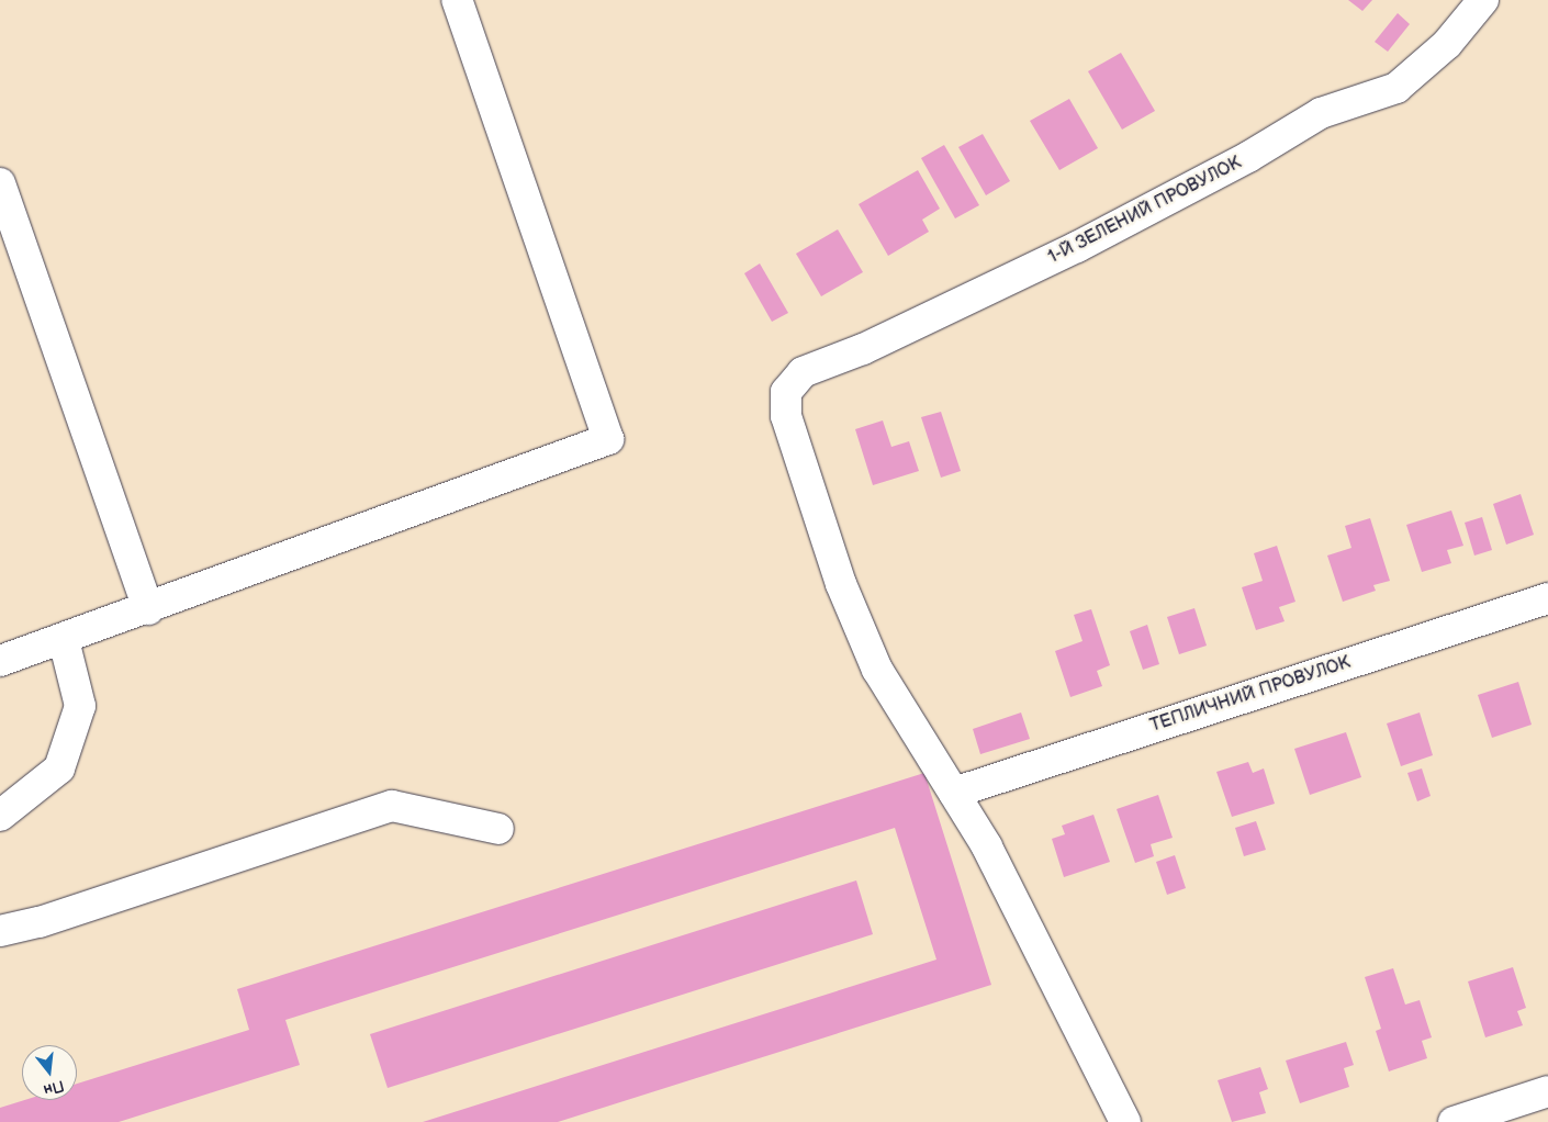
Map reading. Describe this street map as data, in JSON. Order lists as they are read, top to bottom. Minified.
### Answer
{"streets":{"street":["1-Й ЗЕЛЕНИЙ ПРОВУЛОК","ТЕПЛИЧНИЙ ПРОВУЛОК"]},"crossings":[["1-Й ЗЕЛЕНИЙ ПРОВУЛОК","ТЕПЛИЧНИЙ ПРОВУЛОК"]],"north":"bottom"}
